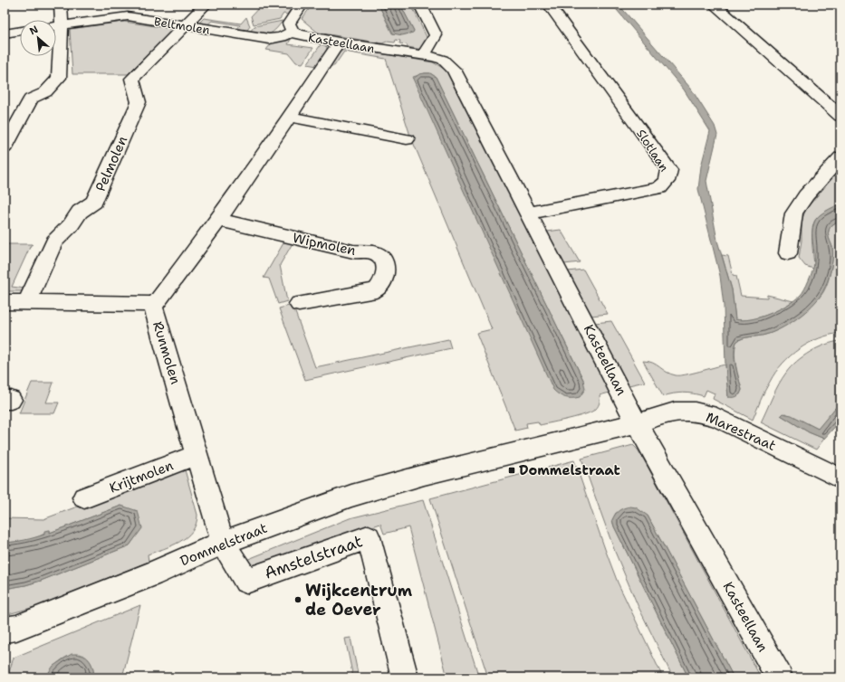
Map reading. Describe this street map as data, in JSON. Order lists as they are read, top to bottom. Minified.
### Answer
{"streets":{"street":["Beltmolen","Kasteellaan","Slotlaan","Pelmolen","Wipmolen","Runmolen","Marestraat","Krijtmolen","Dommelstraat","Amstelstraat"]},"crossings":[["Beltmolen","Kasteellaan"],["Beltmolen","Pelmolen"],["Kasteellaan","Slotlaan"],["Kasteellaan","Marestraat"],["Kasteellaan","Dommelstraat"],["Pelmolen","Runmolen"],["Runmolen","Krijtmolen"],["Runmolen","Dommelstraat"],["Runmolen","Amstelstraat"],["Marestraat","Dommelstraat"],["Dommelstraat","Amstelstraat"]],"places":{"transit":["Dommelstraat"],"other":["Wijkcentrum de Oever"]},"north":"top left"}
